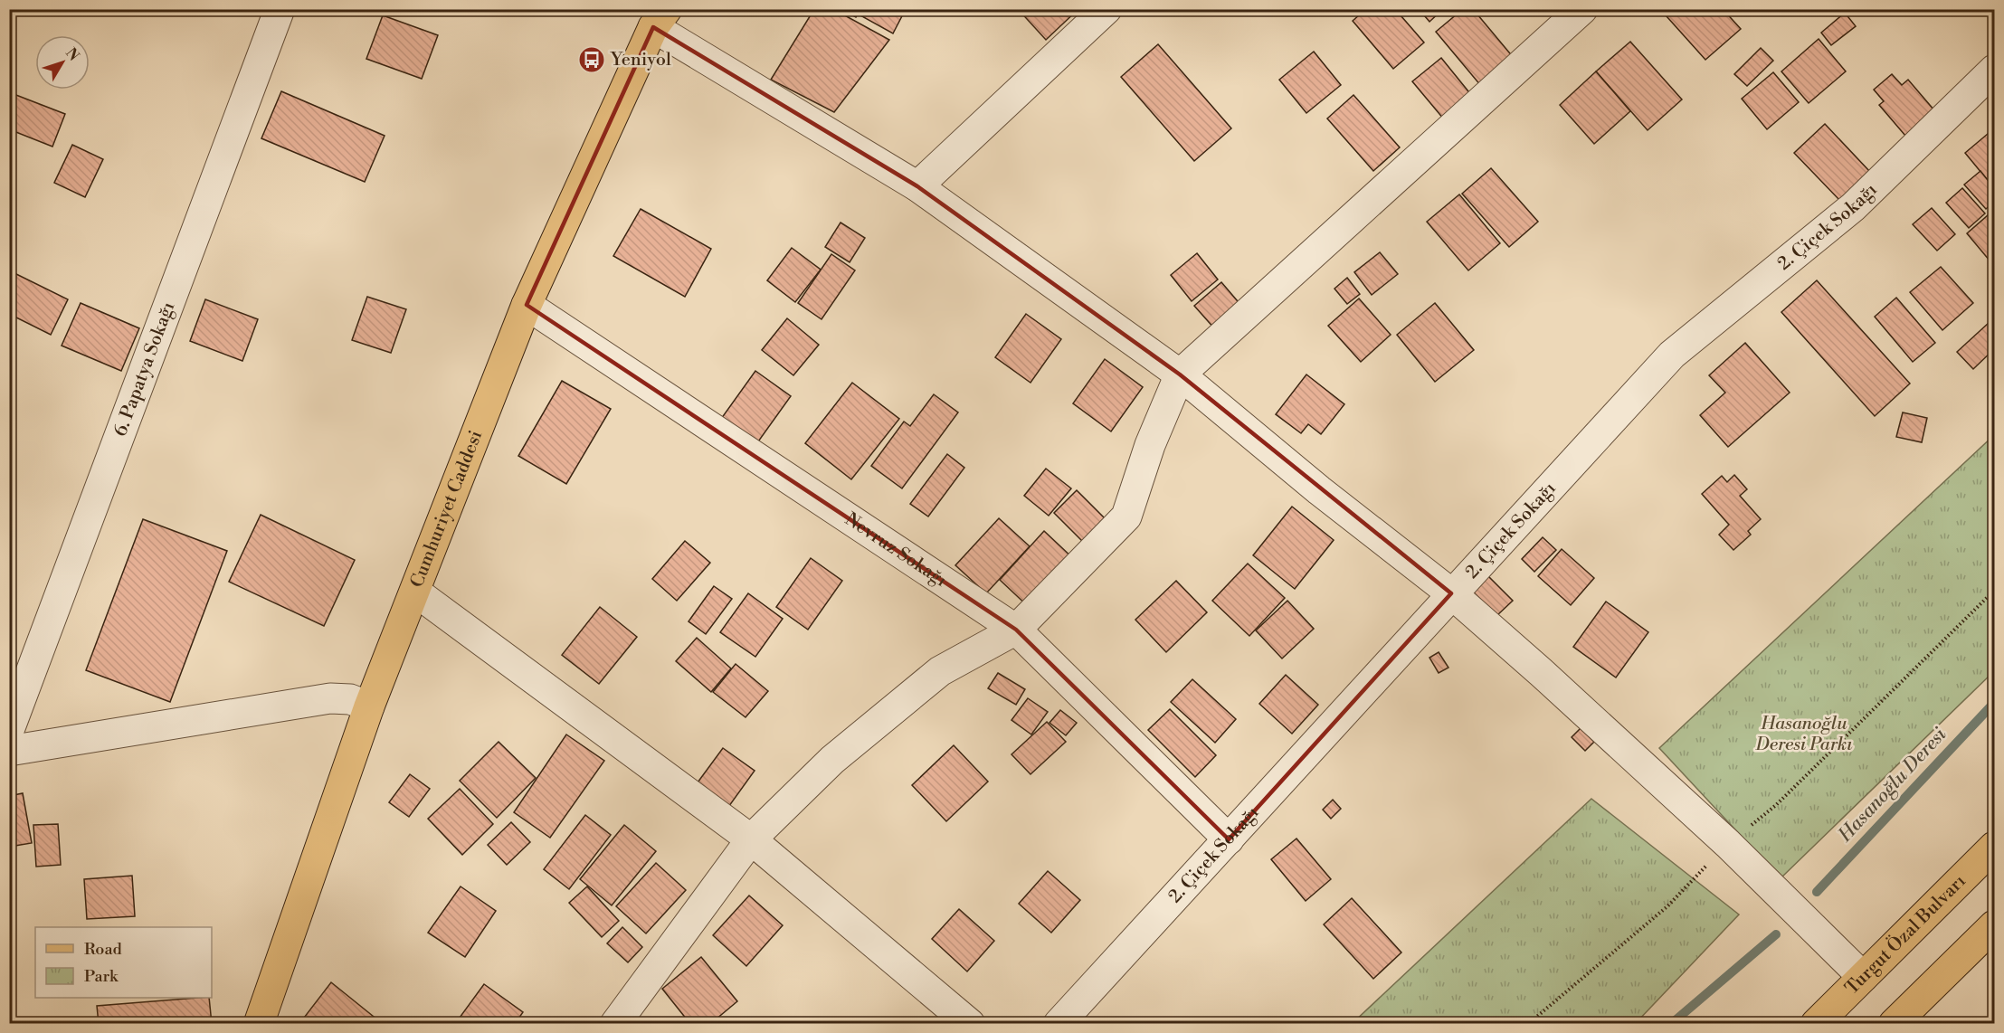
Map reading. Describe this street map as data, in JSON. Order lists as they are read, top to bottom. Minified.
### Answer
{"streets":{"main road":["Cumhuriyet Caddesi","Turgut Özal Bulvarı"],"street":["2. Çiçek Sokağı","6. Papatya Sokağı","Nevruz Sokağı"]},"crossings":[["2. Çiçek Sokağı","Nevruz Sokağı"],["Cumhuriyet Caddesi","Nevruz Sokağı"]],"water":["Hasanoğlu Deresi"],"parks":["Hasanoğlu Deresi Parkı"],"places":{"bus stop":["Yeniyol"]},"legend":["Road","Park"],"north":"top right"}
